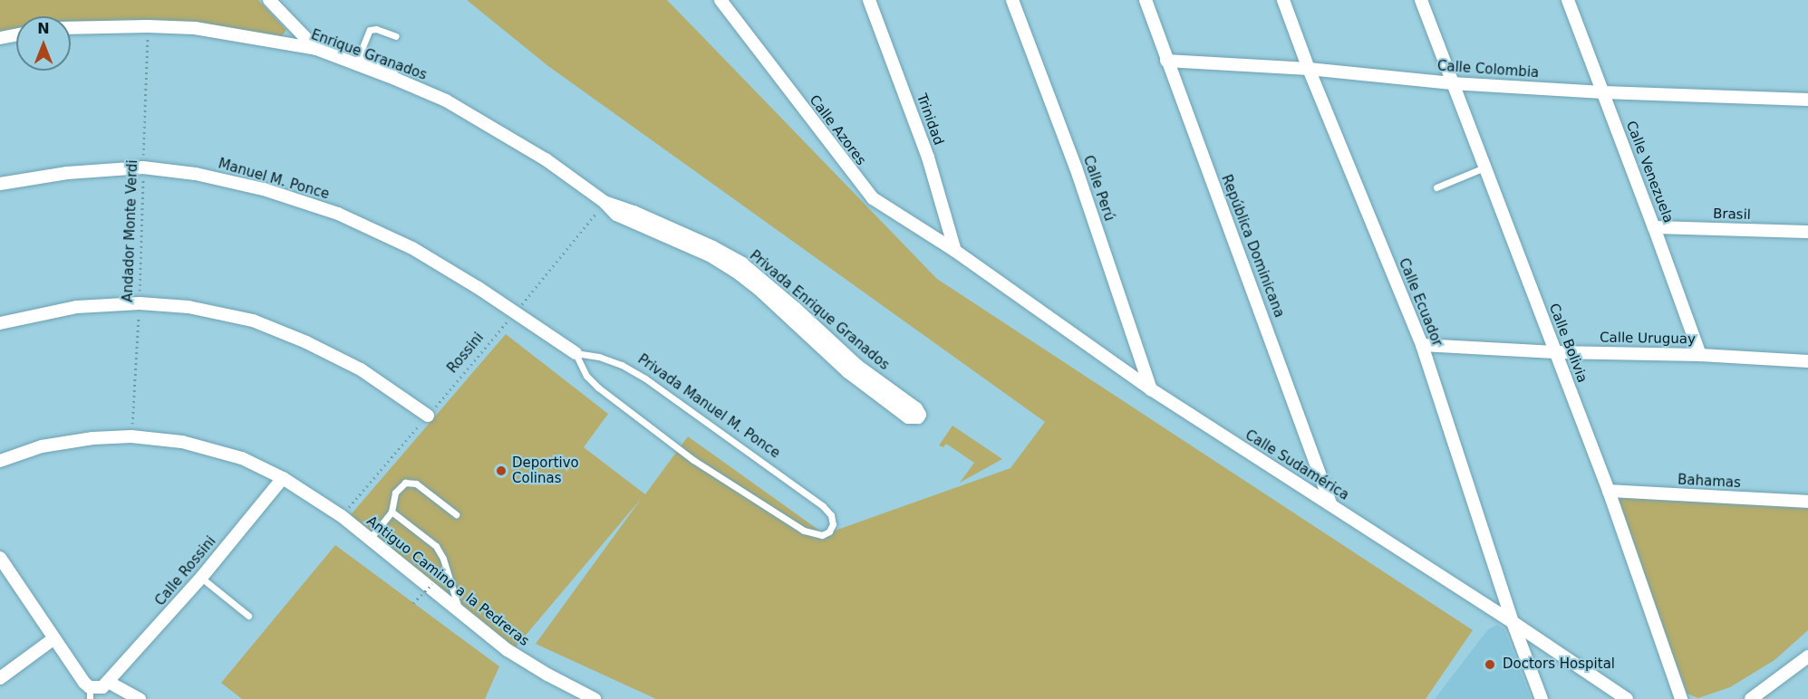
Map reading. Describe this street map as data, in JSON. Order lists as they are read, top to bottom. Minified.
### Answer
{"streets":{"street":["Enrique Granados","Calle Colombia","Trinidad","Calle Azores","Calle Venezuela","Manuel M. Ponce","Calle Perú","Brasil","República Dominicana","Calle Ecuador","Privada Enrique Granados","Calle Uruguay","Calle Bolivia","Privada Manuel M. Ponce","Calle Sudamérica","Bahamas","Calle Rossini","Antiguo Camino a la Pedreras"],"path":["Andador Monte Verdi","Rossini"]},"crossings":[["Enrique Granados","Andador Monte Verdi"],["Enrique Granados","Privada Enrique Granados"],["Enrique Granados","Rossini"],["Calle Colombia","Calle Venezuela"],["Calle Colombia","República Dominicana"],["Calle Colombia","Calle Ecuador"],["Calle Colombia","Calle Bolivia"],["Trinidad","Calle Azores"],["Trinidad","Calle Sudamérica"],["Calle Azores","Calle Sudamérica"],["Calle Venezuela","Brasil"],["Calle Venezuela","Calle Uruguay"],["Manuel M. Ponce","Andador Monte Verdi"],["Manuel M. Ponce","Rossini"],["Manuel M. Ponce","Privada Manuel M. Ponce"],["Calle Perú","Calle Sudamérica"],["Andador Monte Verdi","Antiguo Camino a la Pedreras"],["República Dominicana","Calle Sudamérica"],["Calle Ecuador","Calle Uruguay"],["Calle Ecuador","Calle Sudamérica"],["Privada Enrique Granados","Rossini"],["Calle Uruguay","Calle Bolivia"],["Calle Bolivia","Bahamas"],["Rossini","Privada Manuel M. Ponce"],["Rossini","Antiguo Camino a la Pedreras"],["Calle Rossini","Antiguo Camino a la Pedreras"]],"places":["Deportivo Colinas","Doctors Hospital"],"north":"top"}
